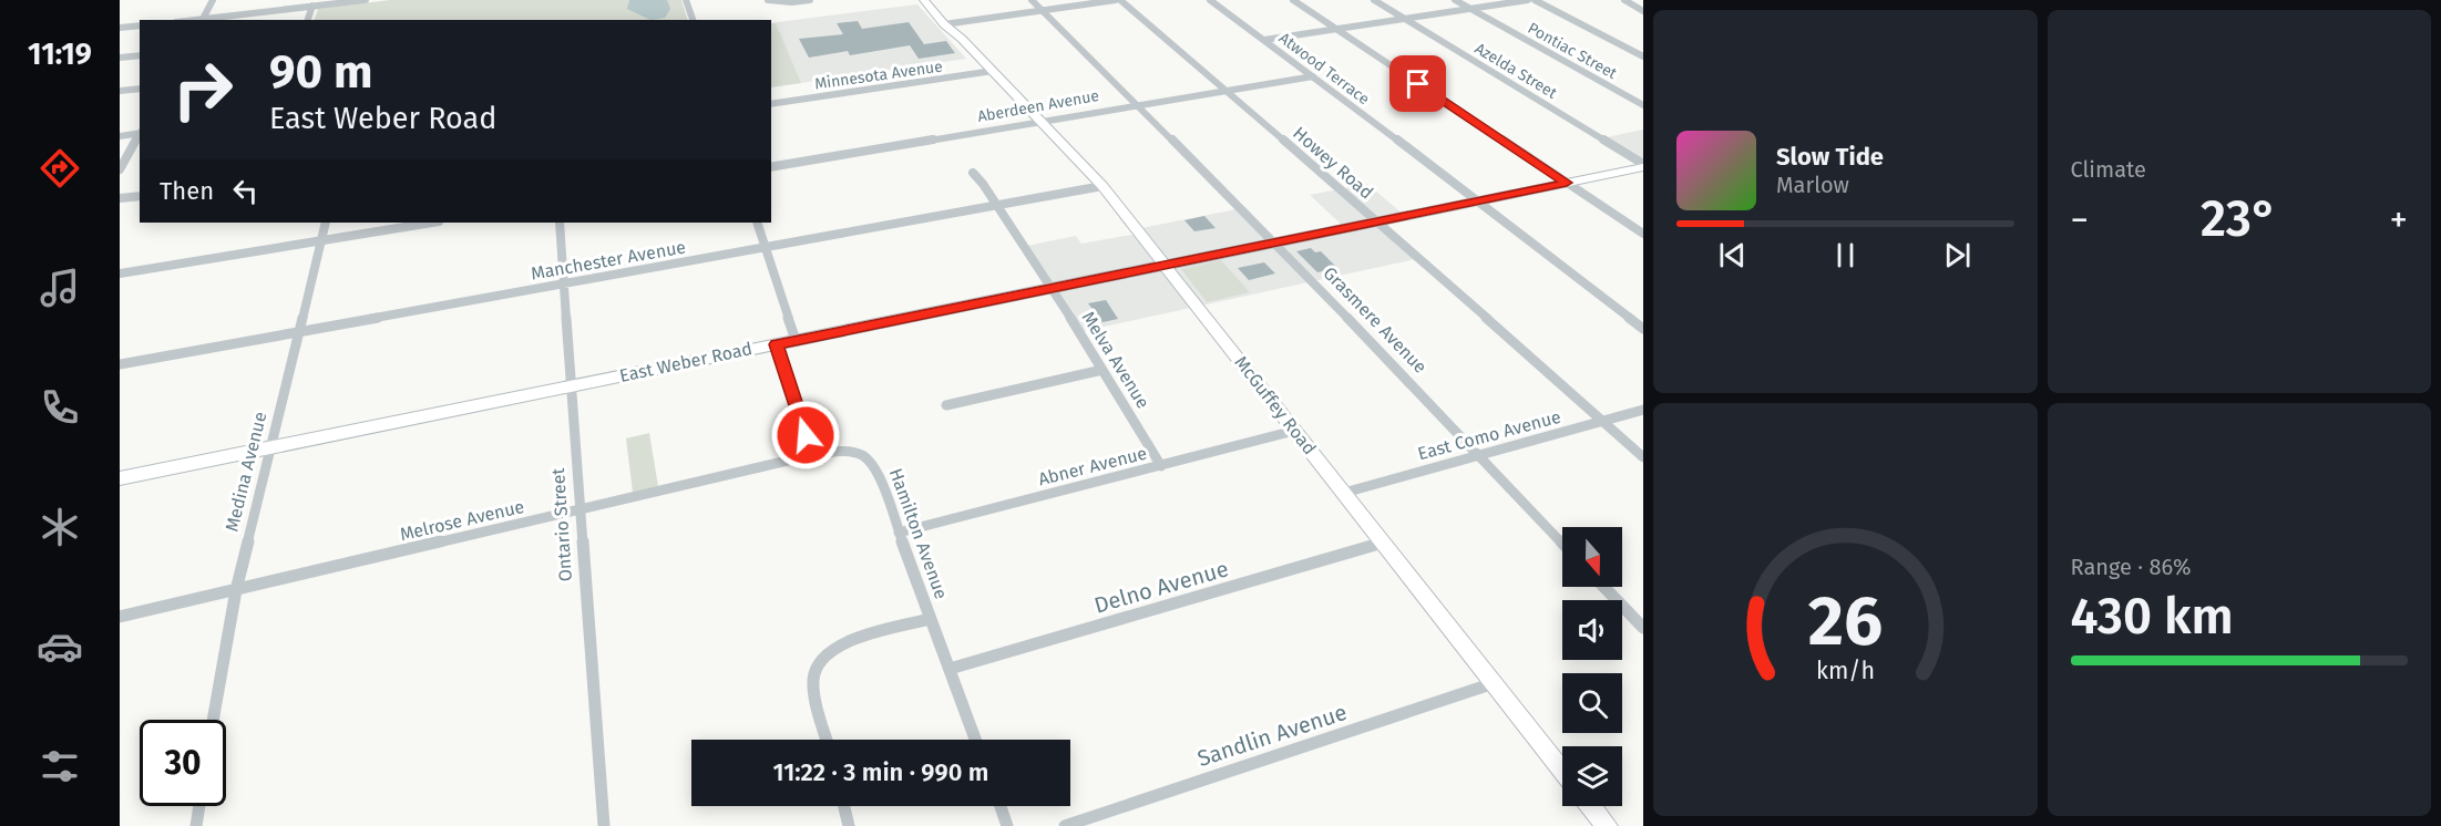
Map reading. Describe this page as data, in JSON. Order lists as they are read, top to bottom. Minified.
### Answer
{"streets":{"street":["Pontiac Street","Atwood Terrace","Azelda Street","Minnesota Avenue","Aberdeen Avenue","Howey Road","Manchester Avenue","Grasmere Avenue","Melva Avenue","East Weber Road","McGuffey Road","East Como Avenue","Abner Avenue","Medina Avenue","Melrose Avenue","Ontario Street","Hamilton Avenue","Delno Avenue","Sandlin Avenue"]},"crossings":[["Atwood Terrace","Aberdeen Avenue"],["Atwood Terrace","East Weber Road"],["Azelda Street","East Weber Road"],["Minnesota Avenue","McGuffey Road"],["Aberdeen Avenue","Howey Road"],["Aberdeen Avenue","Grasmere Avenue"],["Aberdeen Avenue","McGuffey Road"],["Howey Road","East Weber Road"],["Howey Road","East Como Avenue"],["Manchester Avenue","Melva Avenue"],["Manchester Avenue","McGuffey Road"],["Manchester Avenue","Medina Avenue"],["Manchester Avenue","Ontario Street"],["Grasmere Avenue","East Weber Road"],["Grasmere Avenue","East Como Avenue"],["Melva Avenue","East Weber Road"],["Melva Avenue","Abner Avenue"],["East Weber Road","McGuffey Road"],["East Weber Road","Medina Avenue"],["East Weber Road","Ontario Street"],["McGuffey Road","East Como Avenue"],["McGuffey Road","Abner Avenue"],["McGuffey Road","Delno Avenue"],["McGuffey Road","Sandlin Avenue"],["Abner Avenue","Hamilton Avenue"],["Medina Avenue","Melrose Avenue"],["Melrose Avenue","Ontario Street"],["Melrose Avenue","Hamilton Avenue"],["Hamilton Avenue","Delno Avenue"]],"north":"bottom","page":{"tabs":"11:19","tile":["Climate",["Range · 86%","430 km"]],"turn":["90 m","East Weber Road"],"song":["Slow Tide","Marlow"],"then":"Then","heat":["−","23°","+"],"limit":"30","trip":"11:22 · 3 min · 990 m","gauge":["26","km/h"]}}
